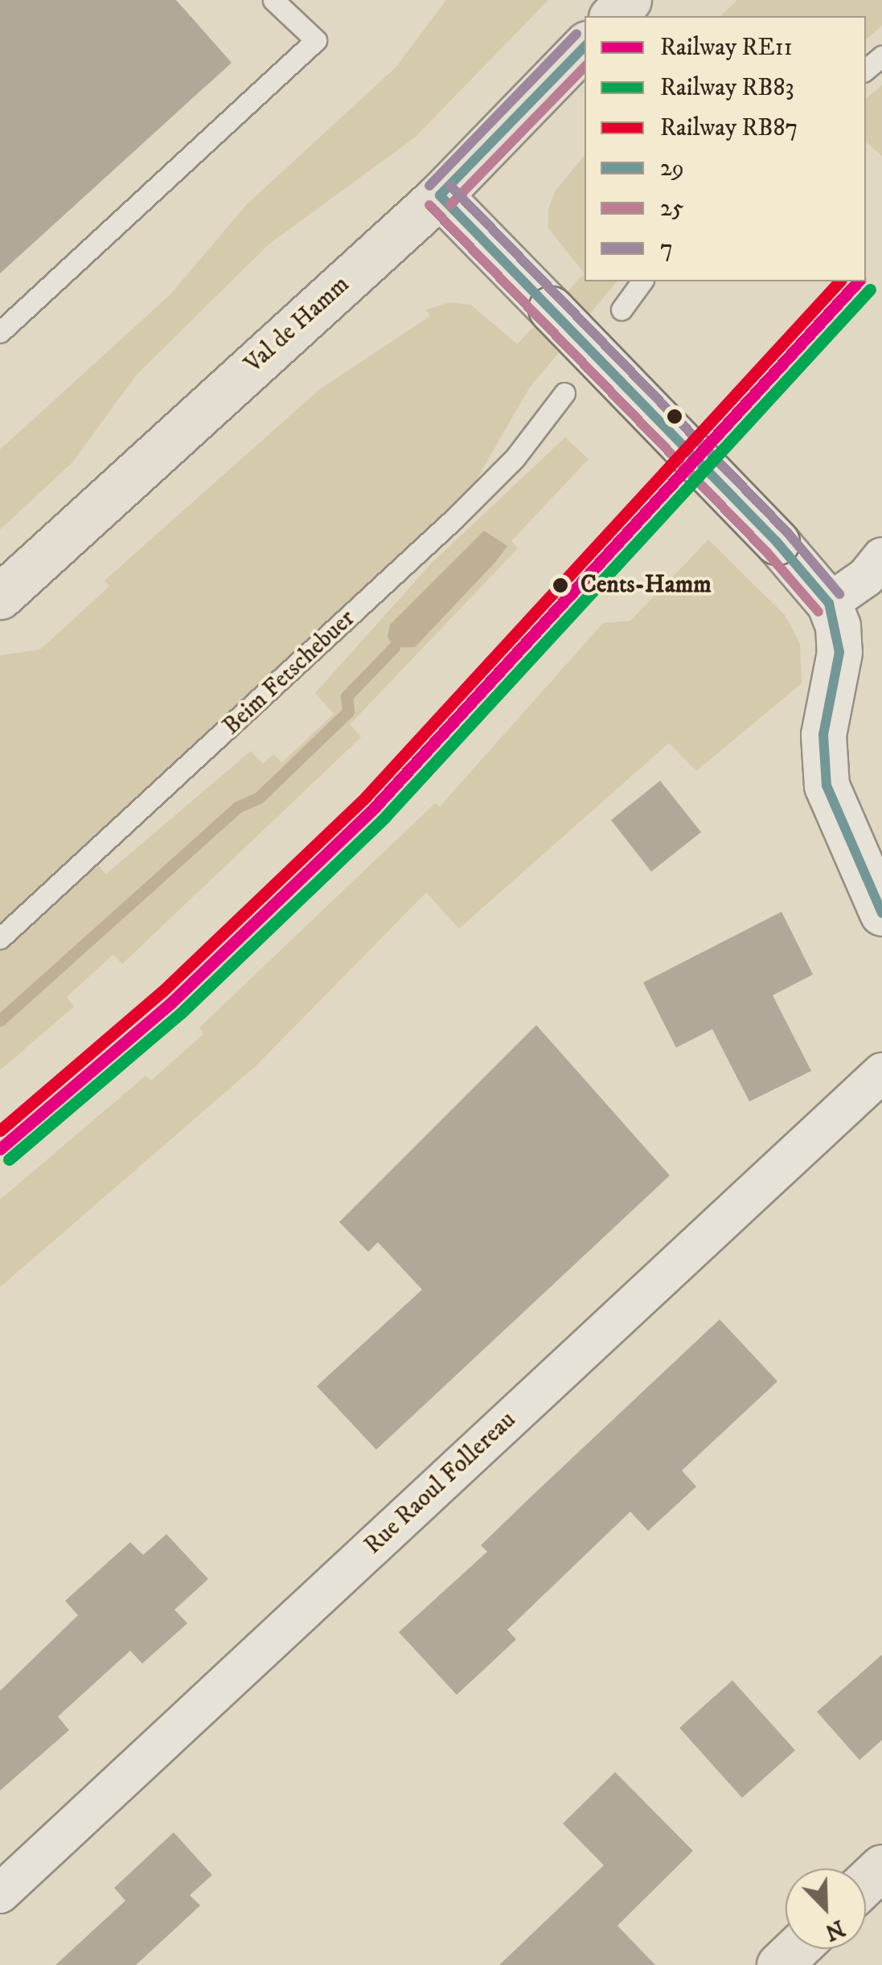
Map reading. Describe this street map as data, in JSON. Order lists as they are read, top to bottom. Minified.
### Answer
{"streets":{"main road":["Val de Hamm"],"street":["Rue Raoul Follereau"],"lane":["Beim Fetschebuer"]},"places":["Cents-Hamm"],"lines":["transit line 7","transit line 29","transit line 25","rail line RE11","rail line RB87","rail line RB83"],"legend":["Railway RE11","Railway RB83","Railway RB87","29","25","7"],"north":"bottom right"}
